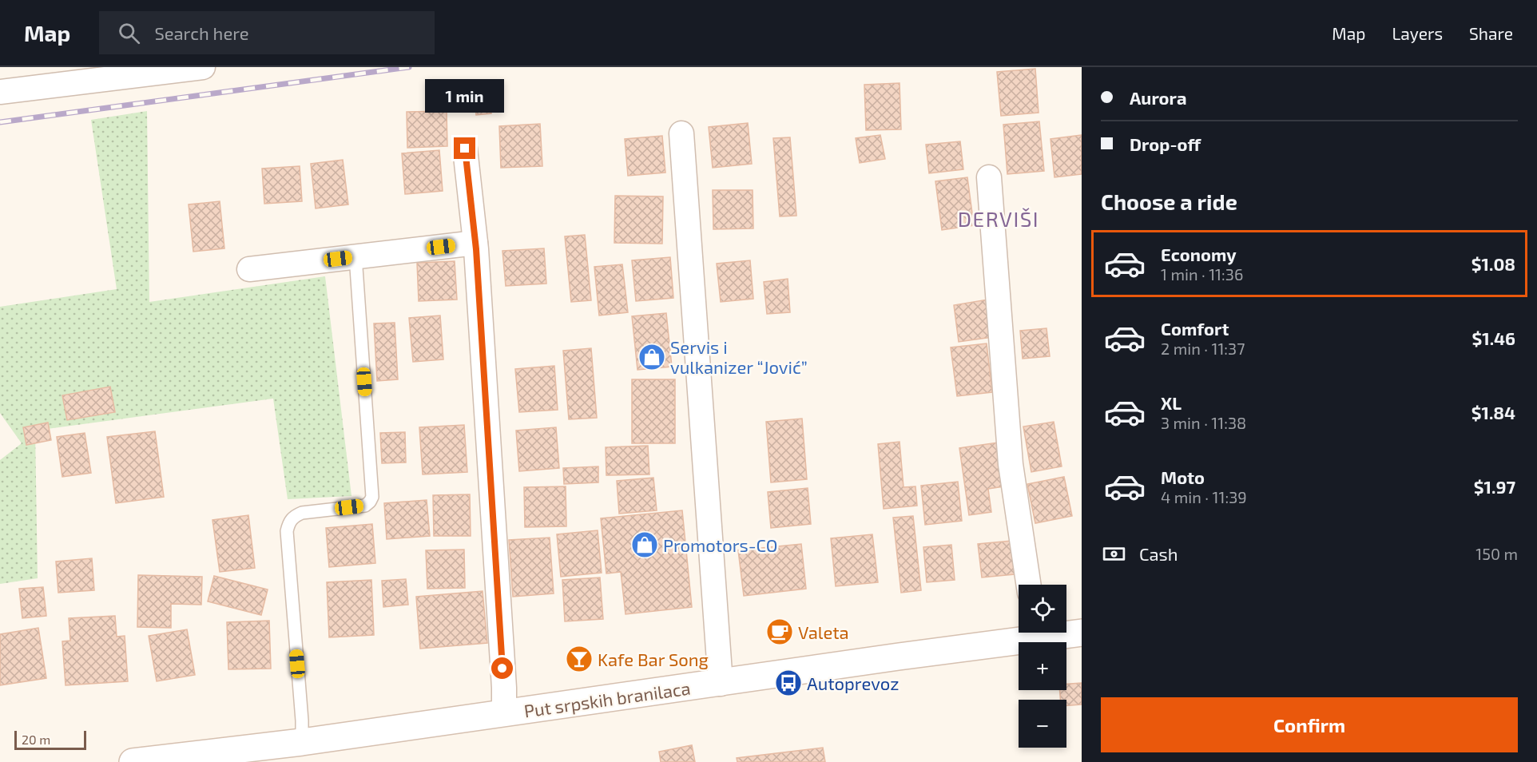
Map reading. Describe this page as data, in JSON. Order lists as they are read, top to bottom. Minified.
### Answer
{"streets":{"main road":["Put srpskih branilaca"]},"districts":["DERVIŠI"],"places":{"shop":["Servis i vulkanizer “Jović”","Promotors-CO"],"cafe":["Valeta"],"bar":["Kafe Bar Song"],"bus stop":["Autoprevoz"]},"scale_bar":"20 m","page":{"header":"Map","search":"Search here","nav":["Map","Layers","Share"],"banner":["Aurora","Drop-off"],"bubble":"1 min","heading":"Choose a ride","list":[{"name":"Economy","note":"1 min · 11:36","value":"$1.08"},{"name":"Comfort","note":"2 min · 11:37","value":"$1.46"},{"name":"XL","note":"3 min · 11:38","value":"$1.84"},{"name":"Moto","note":"4 min · 11:39","value":"$1.97"}],"pay":["Cash","150 m"],"map_buttons":["+","−"],"buttons":"Confirm","scale":"20 m"}}
